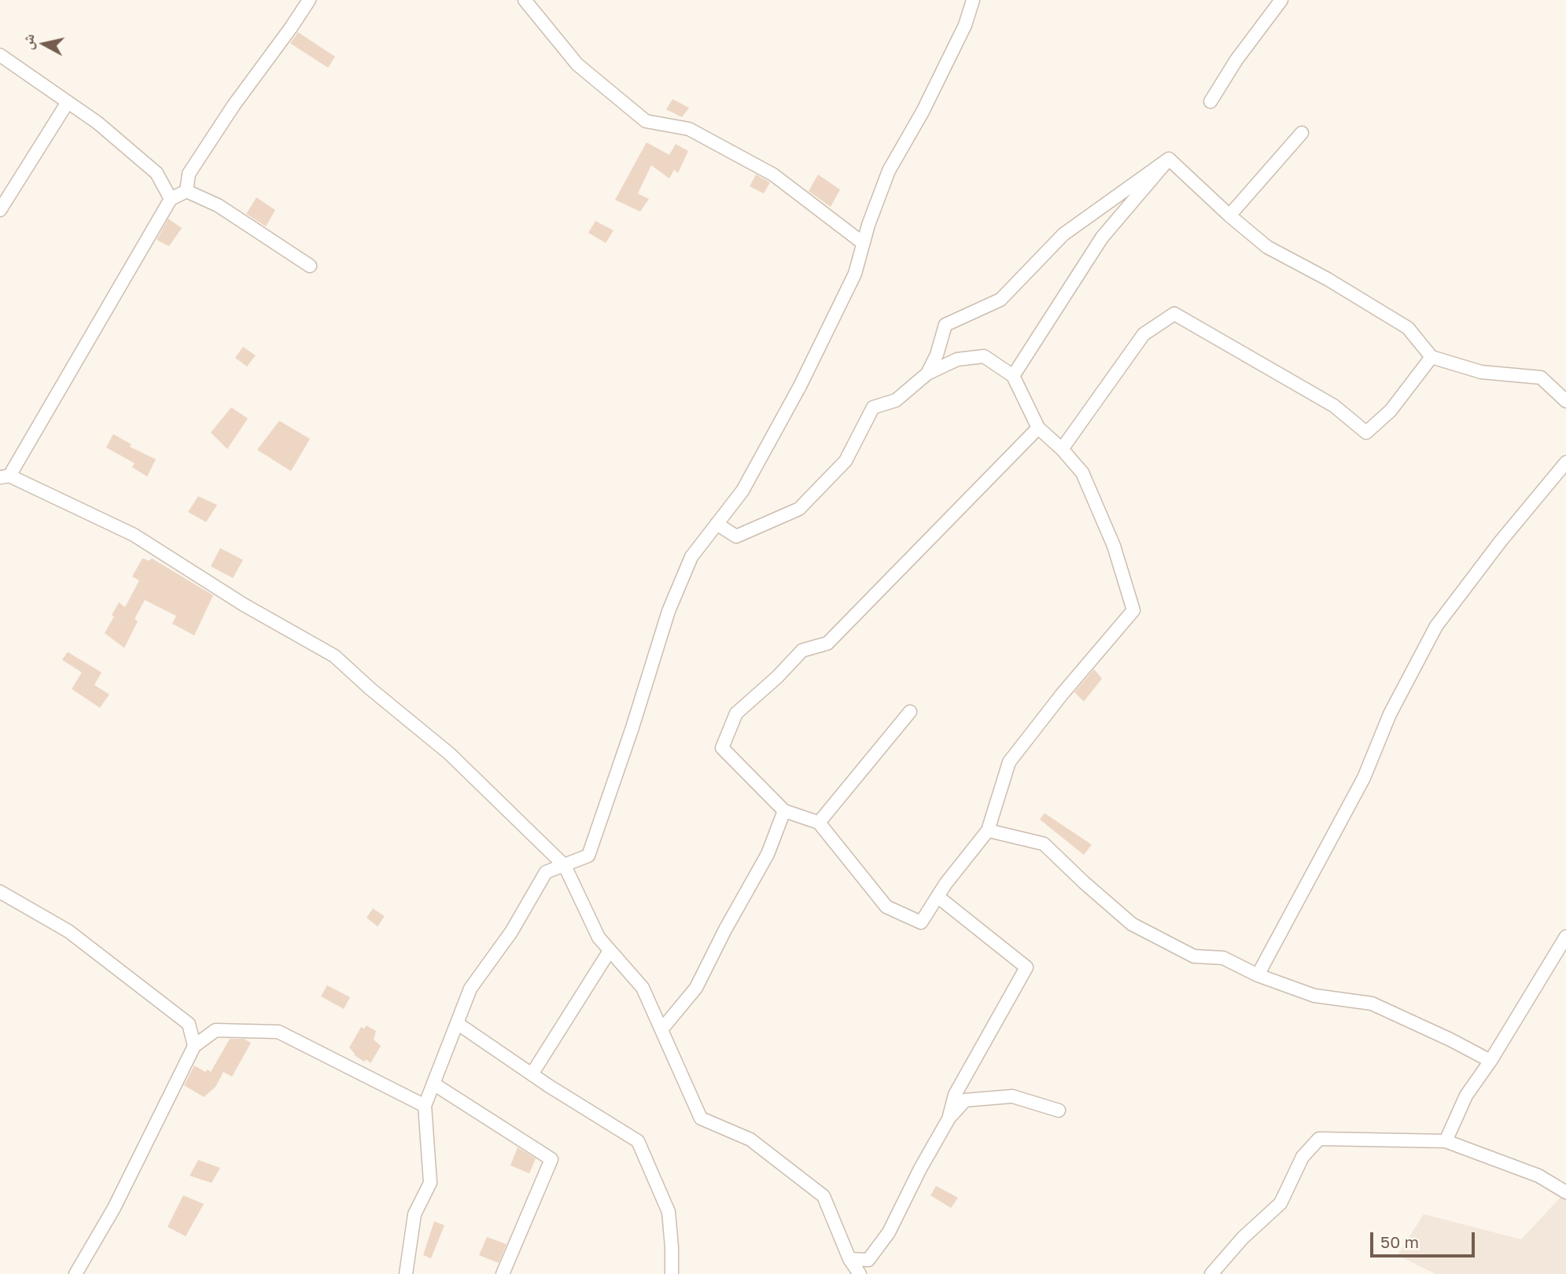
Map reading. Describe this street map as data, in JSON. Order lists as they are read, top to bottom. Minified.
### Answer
{"scale_bar":"50 m","north":"left"}
